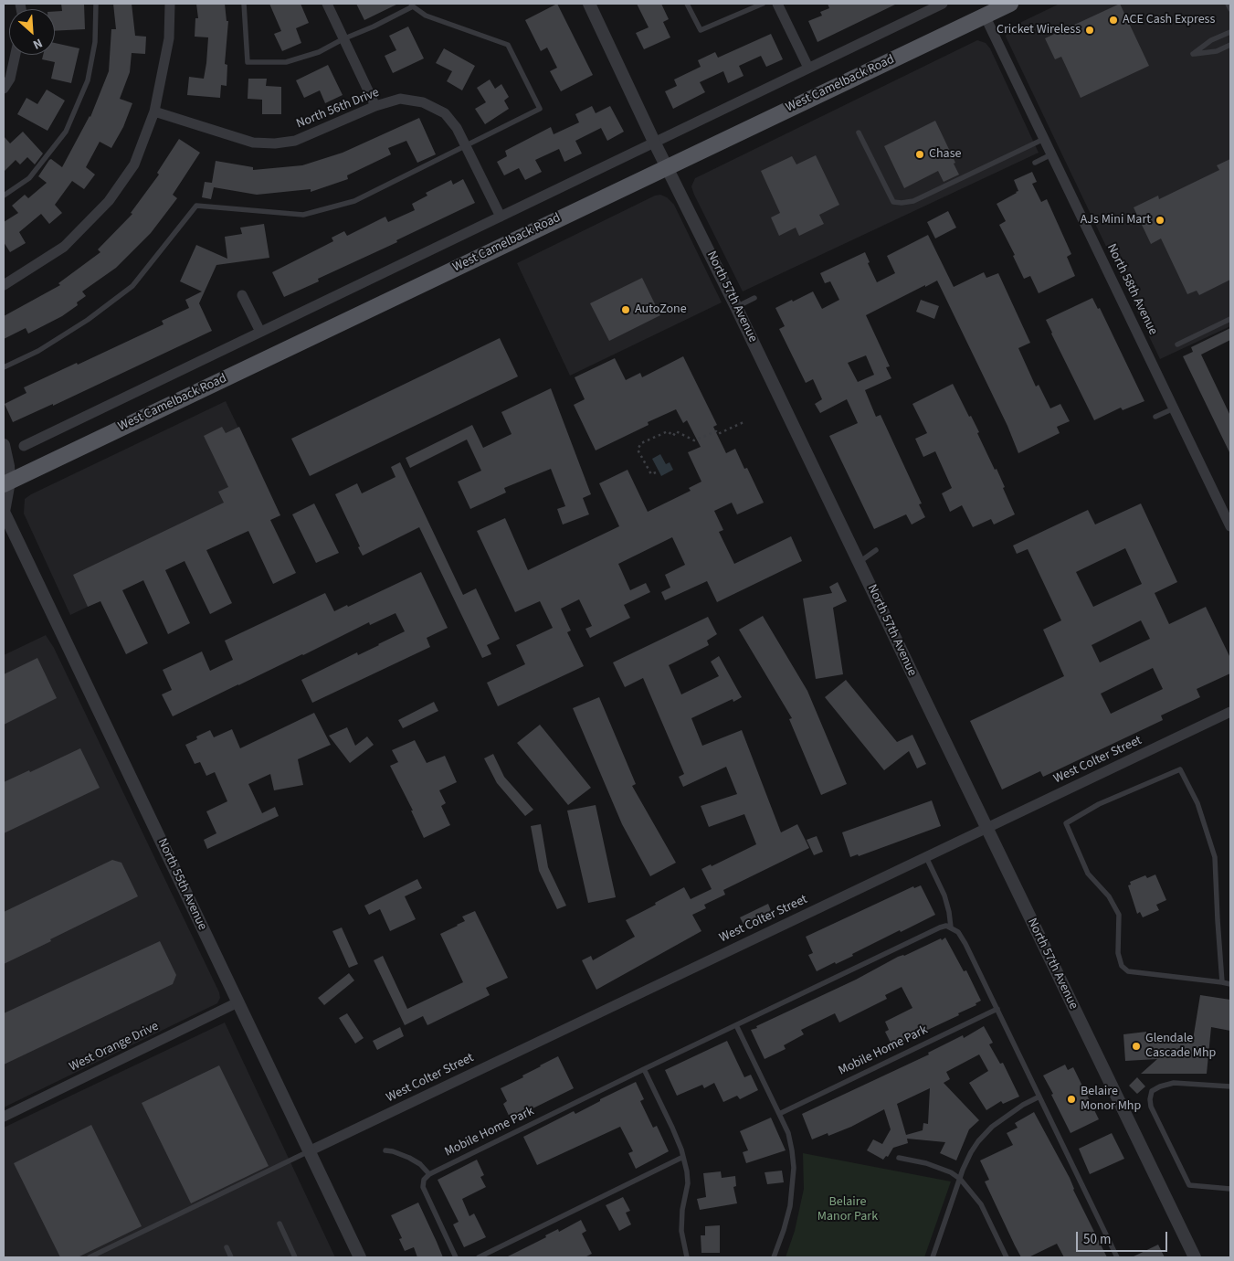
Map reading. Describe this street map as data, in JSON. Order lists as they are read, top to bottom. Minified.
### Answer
{"streets":{"main road":["West Camelback Road"],"street":["North 56th Drive","North 58th Avenue","North 57th Avenue","West Colter Street","North 55th Avenue","West Orange Drive"],"lane":["Mobile Home Park"]},"crossings":[["West Camelback Road","North 56th Drive"],["West Camelback Road","North 58th Avenue"],["West Camelback Road","North 57th Avenue"],["West Camelback Road","North 55th Avenue"],["North 57th Avenue","West Colter Street"],["West Colter Street","North 55th Avenue"],["North 55th Avenue","West Orange Drive"]],"parks":["Belaire Manor Park"],"places":["ACE Cash Express","Cricket Wireless","Chase","AJs Mini Mart","AutoZone","Glendale Cascade Mhp","Belaire Monor Mhp"],"scale_bar":"50 m","north":"bottom right"}
